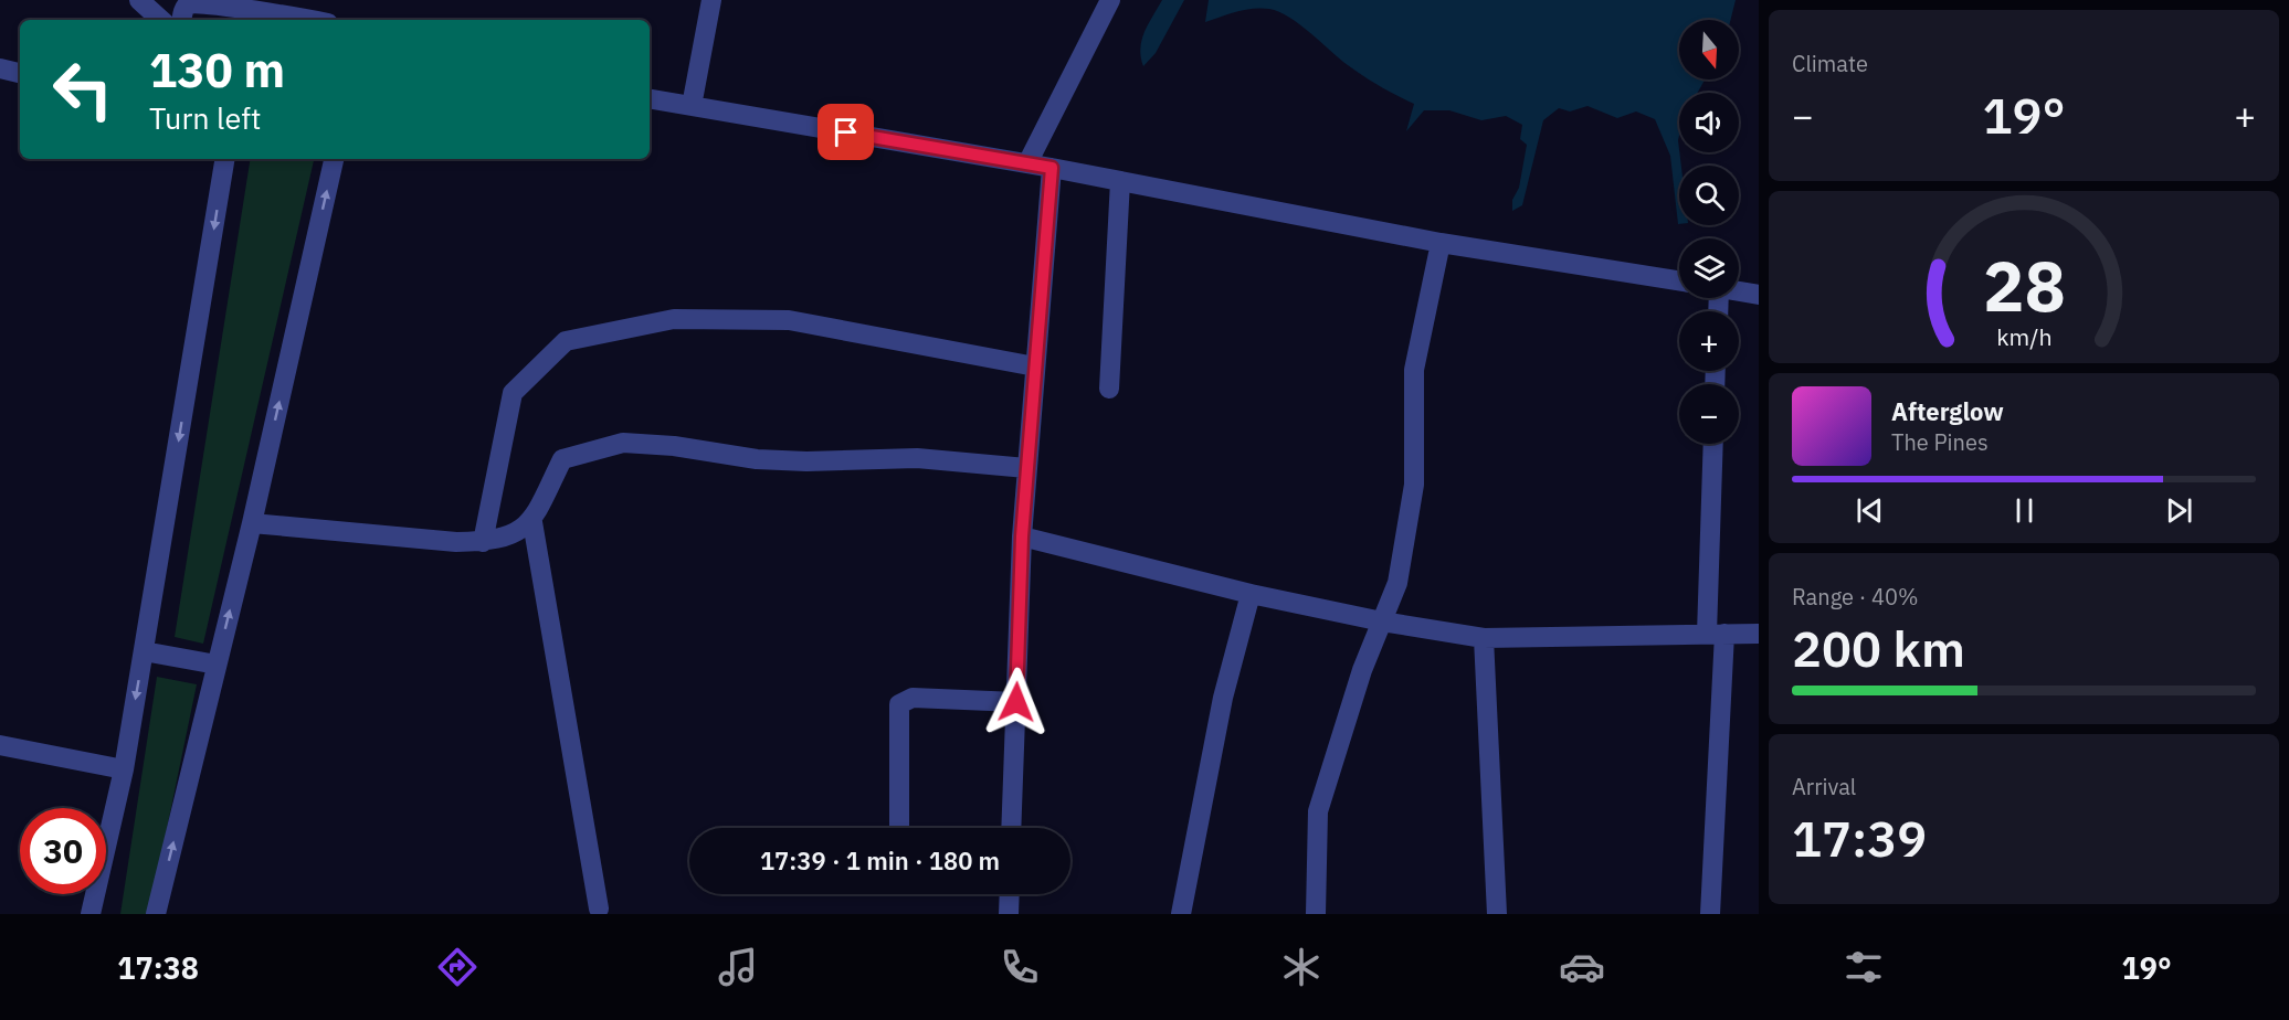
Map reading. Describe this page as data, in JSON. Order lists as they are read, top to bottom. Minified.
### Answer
{"north":"bottom","page":{"tile":["Climate",["Range · 40%","200 km"],["Arrival","17:39"]],"map_buttons":["+","−"],"turn":["130 m","Turn left"],"heat":["−","19°","+"],"song":["Afterglow","The Pines"],"limit":"30","trip":"17:39 · 1 min · 180 m","tabs":["17:38","19°"],"gauge":["28","km/h"]}}
